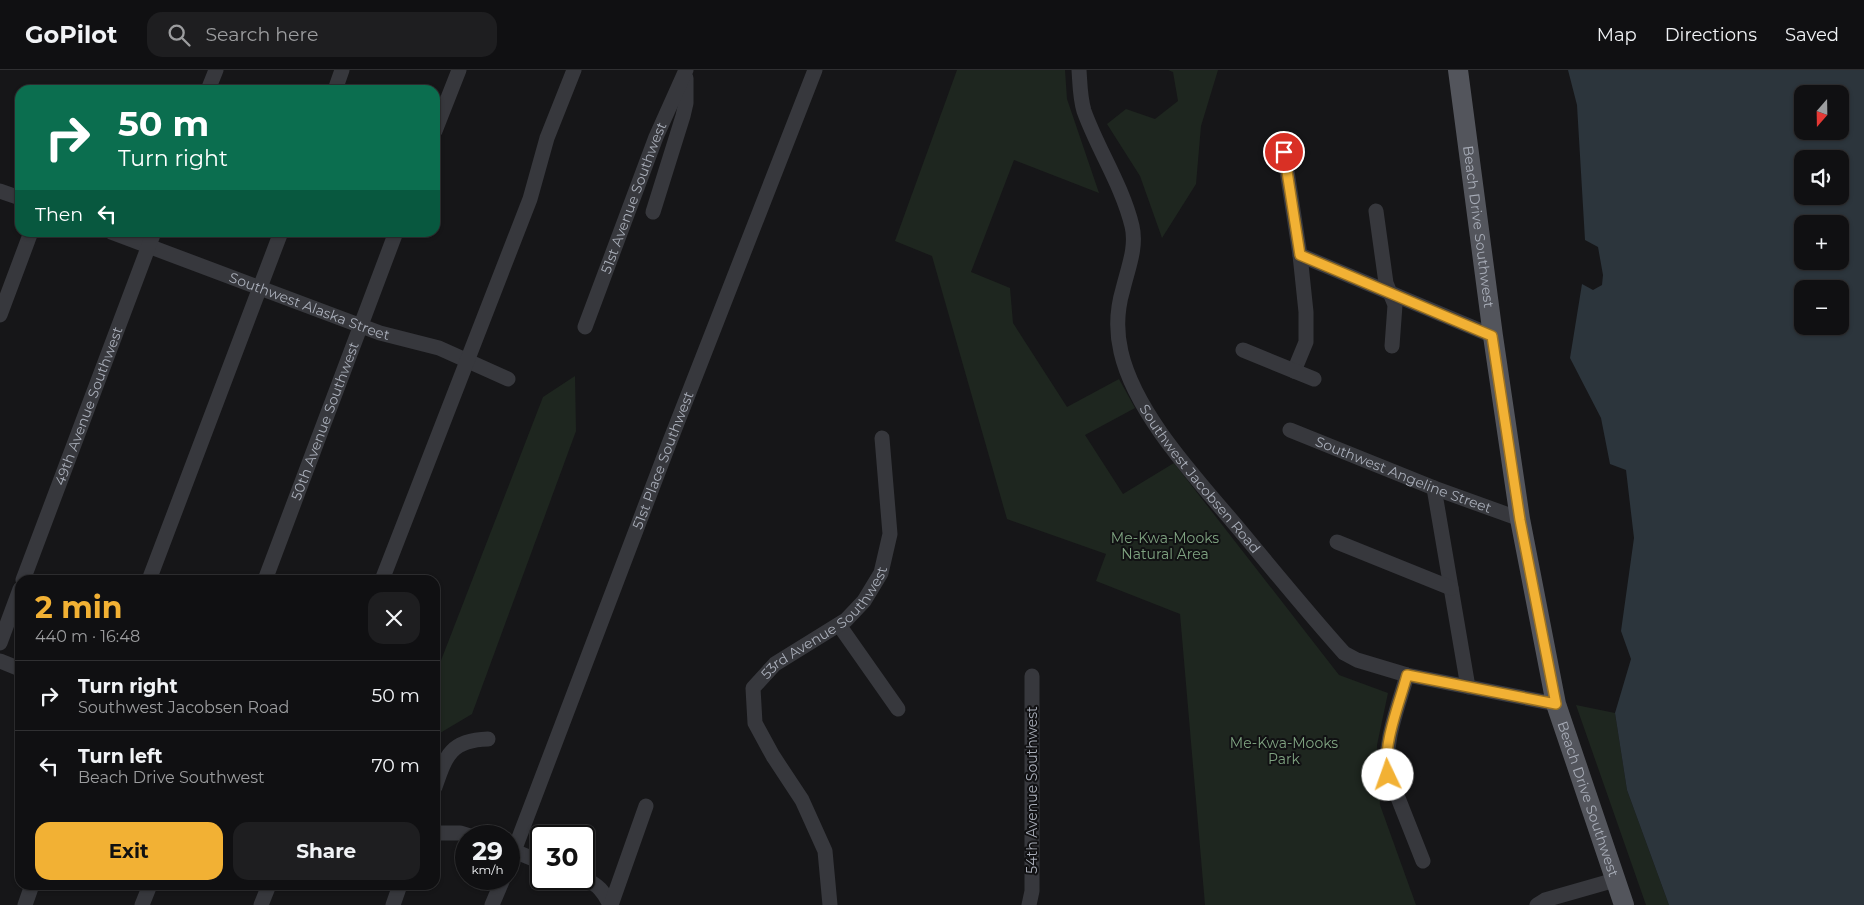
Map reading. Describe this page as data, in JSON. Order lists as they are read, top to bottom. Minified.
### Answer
{"streets":{"main road":["Beach Drive Southwest"],"street":["51st Avenue Southwest","Southwest Alaska Street","49th Avenue Southwest","50th Avenue Southwest","51st Place Southwest","Southwest Angeline Street","Southwest Jacobsen Road","53rd Avenue Southwest","54th Avenue Southwest"]},"crossings":[["Beach Drive Southwest","Southwest Angeline Street"],["Beach Drive Southwest","Southwest Jacobsen Road"],["Southwest Alaska Street","49th Avenue Southwest"],["Southwest Alaska Street","50th Avenue Southwest"]],"parks":["Me-Kwa-Mooks Natural Area","Me-Kwa-Mooks Park"],"north":"bottom","page":{"header":"GoPilot","search":"Search here","nav":["Map","Directions","Saved"],"map_buttons":["+","−"],"turn":["50 m","Turn right"],"then":"Then","heading":["2 min","440 m · 16:48"],"list":[{"name":"Turn right","note":"Southwest Jacobsen Road","value":"50 m"},{"name":"Turn left","note":"Beach Drive Southwest","value":"70 m"}],"buttons":["Exit","Share"],"speed":"29 km/h","limit":"30"}}
